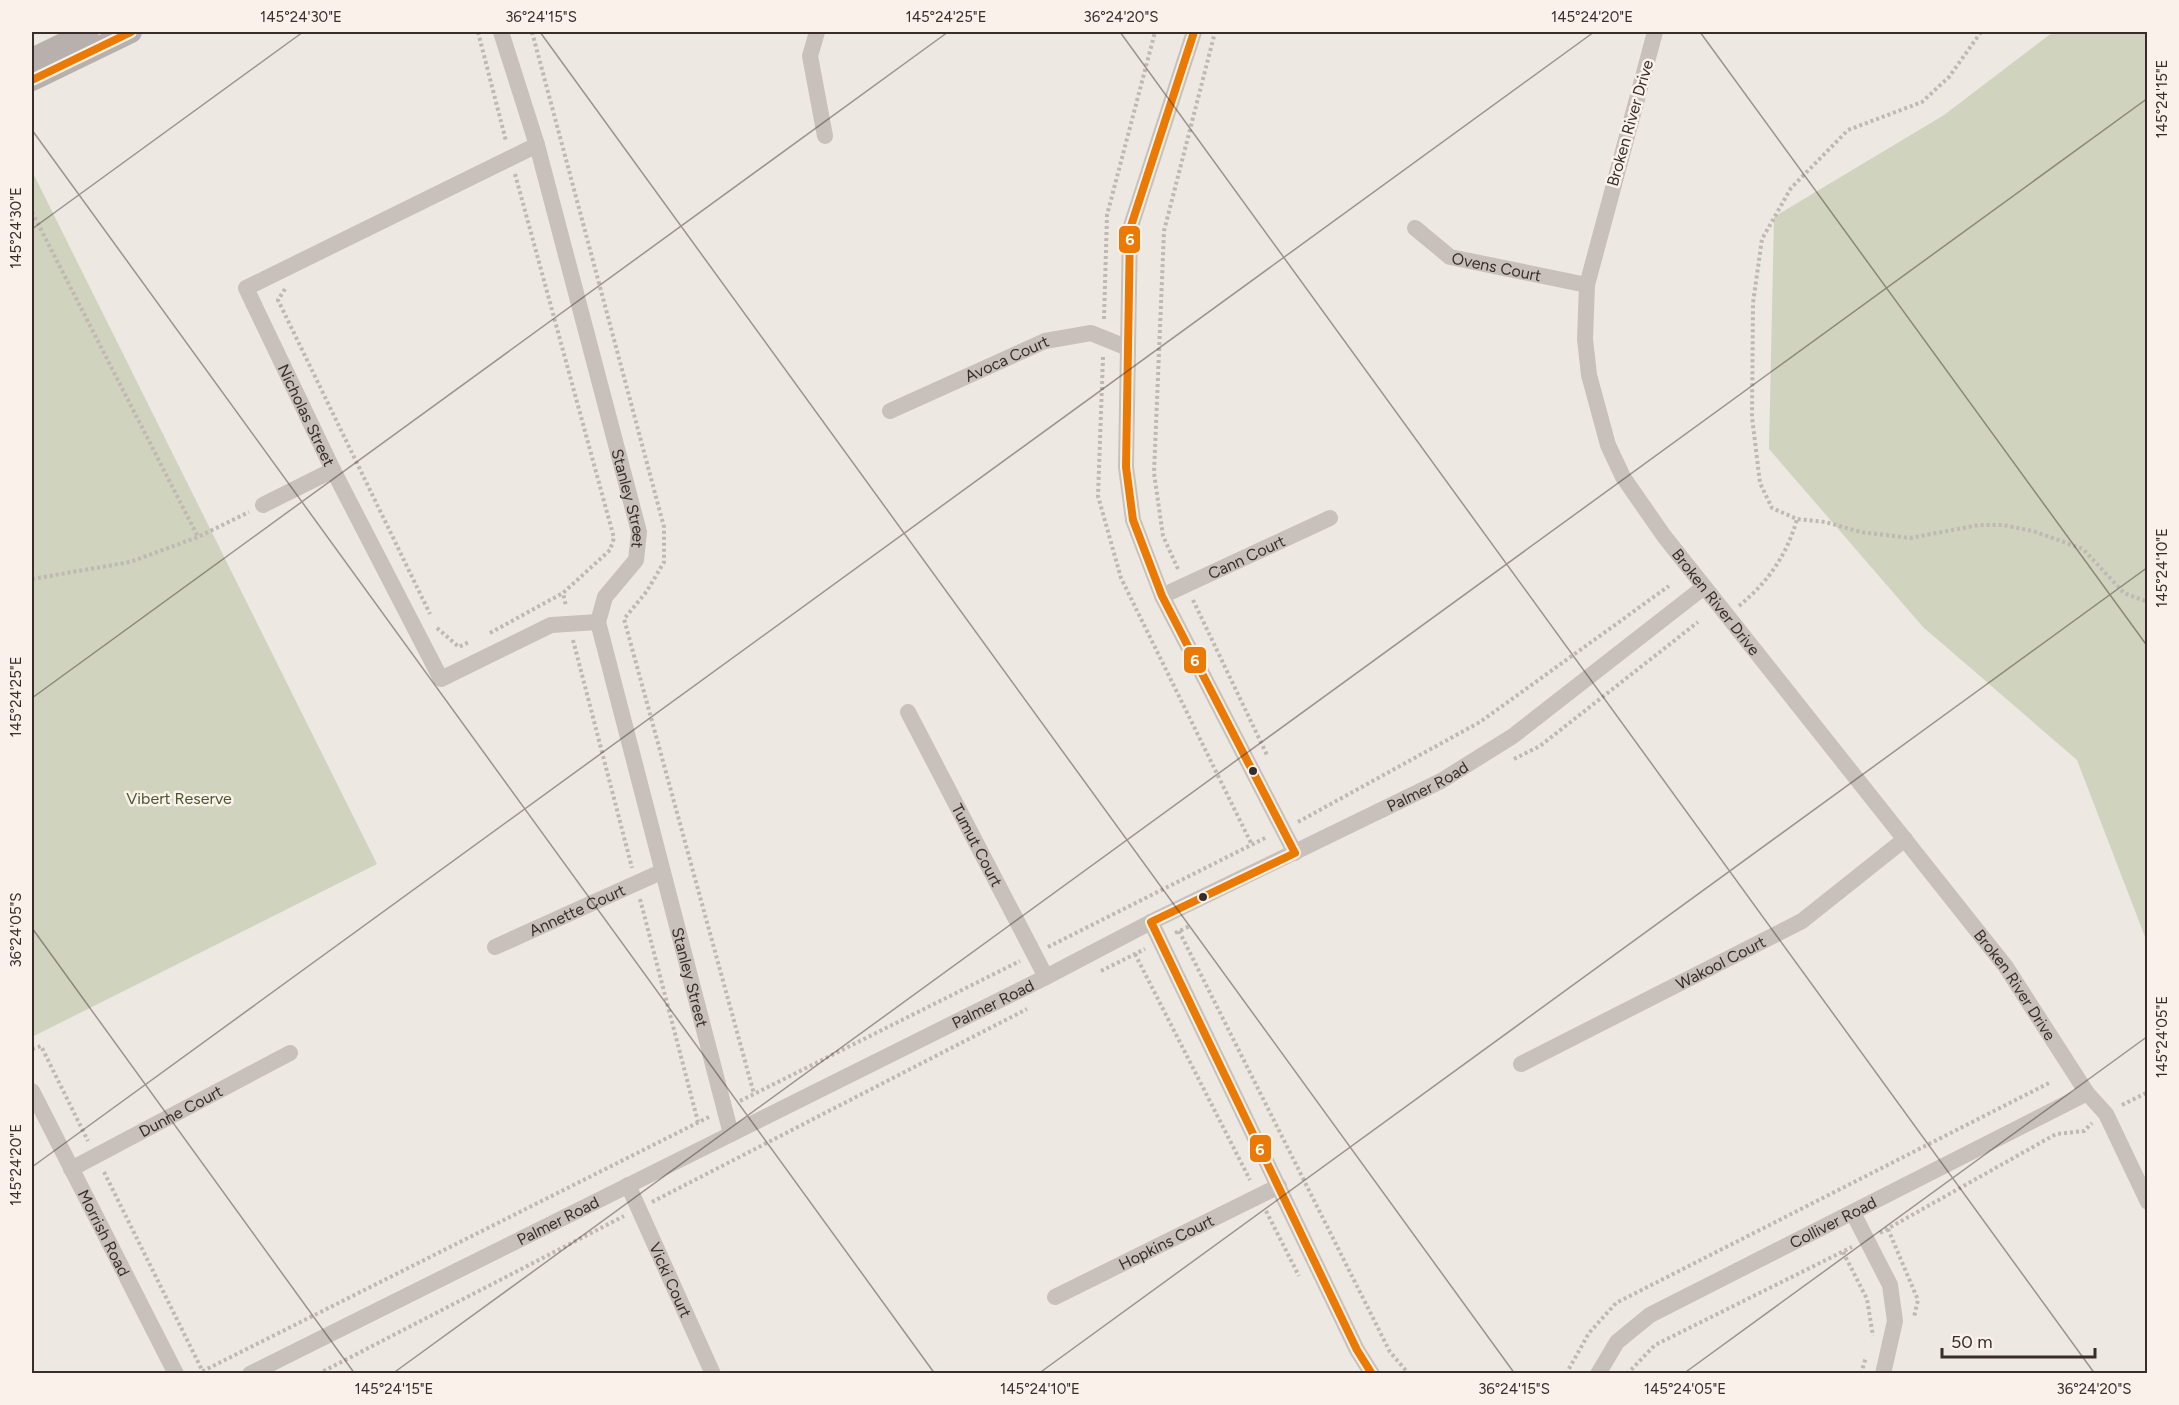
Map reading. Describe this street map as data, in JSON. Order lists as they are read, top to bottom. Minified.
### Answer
{"streets":{"street":["Broken River Drive","Ovens Court","Avoca Court","Nicholas Street","Stanley Street","Cann Court","Palmer Road","Tumut Court","Annette Court","Wakool Court","Dunne Court","Colliver Road","Morrish Road","Hopkins Court","Vicki Court"]},"crossings":[["Broken River Drive","Ovens Court"],["Broken River Drive","Palmer Road"],["Broken River Drive","Wakool Court"],["Broken River Drive","Colliver Road"],["Nicholas Street","Stanley Street"],["Stanley Street","Palmer Road"],["Stanley Street","Annette Court"],["Palmer Road","Tumut Court"],["Palmer Road","Vicki Court"],["Dunne Court","Morrish Road"]],"parks":["Vibert Reserve"],"lines":["transit line 6"],"scale_bar":"50 m","coordinates":["145°24'30\"E","36°24'15\"S","145°24'25\"E","36°24'20\"S","145°24'20\"E","145°24'15\"E","145°24'10\"E","36°24'05\"S","145°24'05\"E"]}
